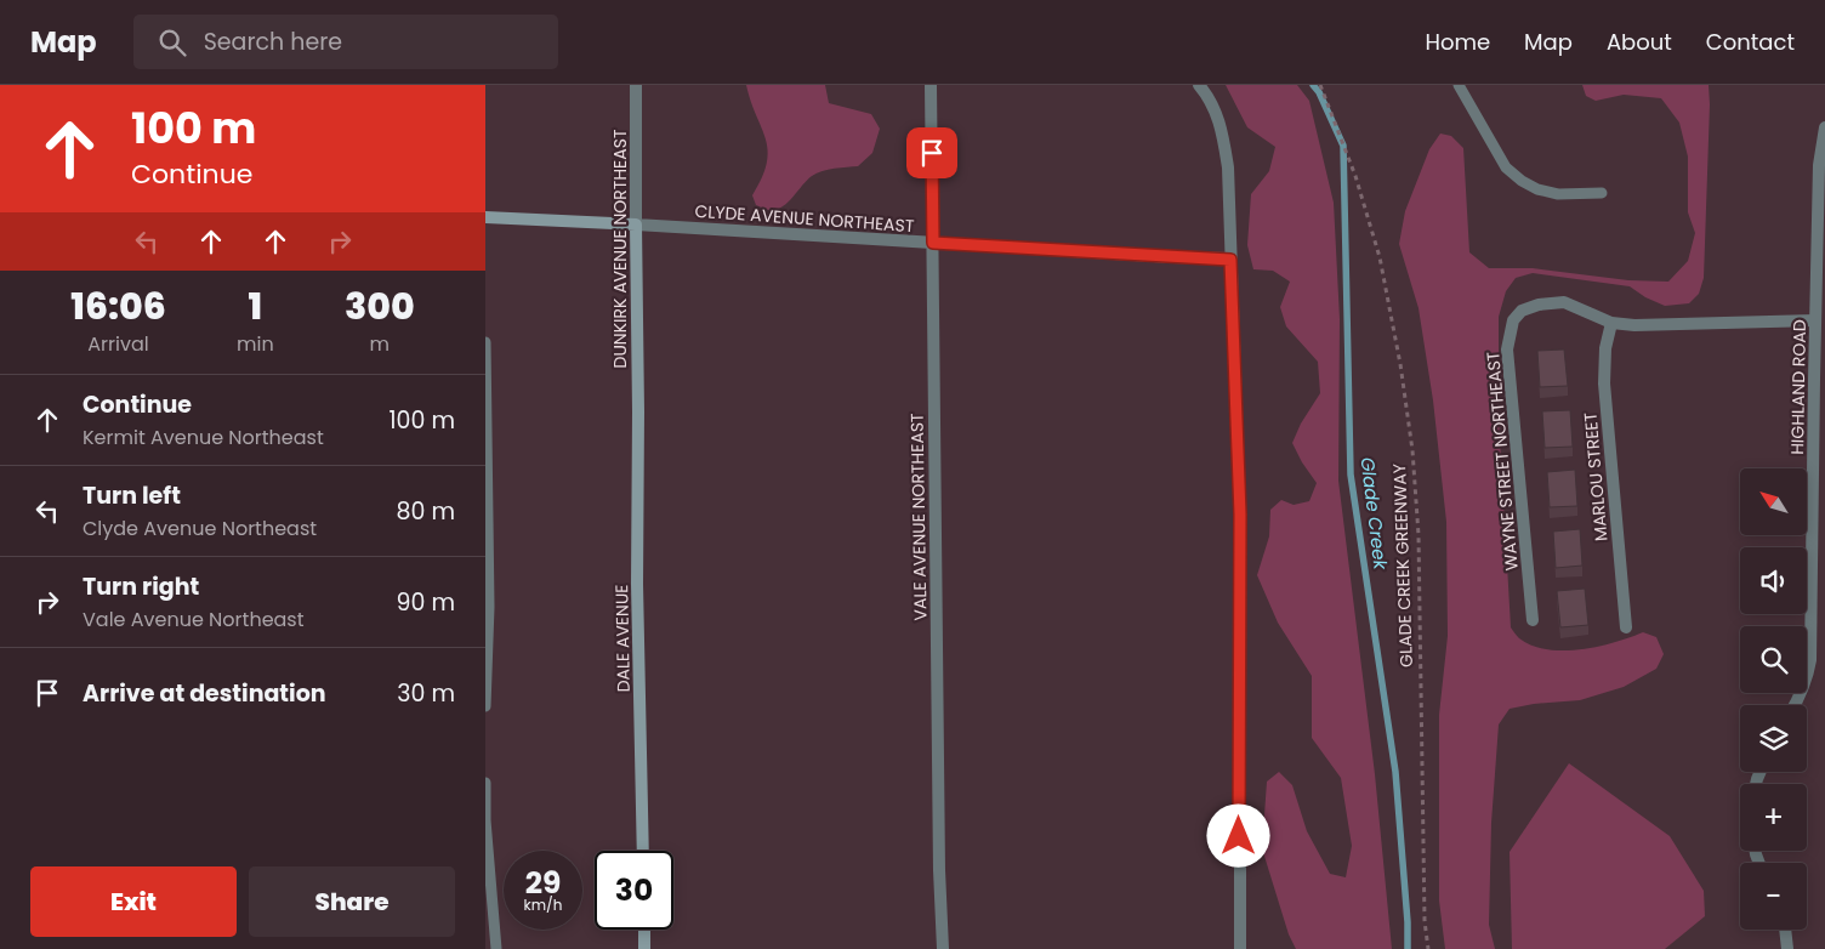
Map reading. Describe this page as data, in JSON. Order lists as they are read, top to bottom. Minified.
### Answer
{"streets":{"street":["CLYDE AVENUE NORTHEAST","DUNKIRK AVENUE NORTHEAST","HIGHLAND ROAD","WAYNE STREET NORTHEAST","MARLOU STREET","VALE AVENUE NORTHEAST","DALE AVENUE"],"path":["GLADE CREEK GREENWAY"]},"crossings":[["CLYDE AVENUE NORTHEAST","DUNKIRK AVENUE NORTHEAST"],["CLYDE AVENUE NORTHEAST","VALE AVENUE NORTHEAST"],["DUNKIRK AVENUE NORTHEAST","DALE AVENUE"],["HIGHLAND ROAD","WAYNE STREET NORTHEAST"],["WAYNE STREET NORTHEAST","MARLOU STREET"]],"water":["Glade Creek"],"north":"top left","page":{"header":"Map","search":"Search here","nav":["Home","Map","About","Contact"],"turn":["100 m","Continue"],"eta":["16:06","Arrival","1","min","300","m"],"list":[{"name":"Continue","note":"Kermit Avenue Northeast","value":"100 m"},{"name":"Turn left","note":"Clyde Avenue Northeast","value":"80 m"},{"name":"Turn right","note":"Vale Avenue Northeast","value":"90 m"},{"name":"Arrive at destination","value":"30 m"}],"map_buttons":["+","−"],"speed":"29 km/h","limit":"30","buttons":["Exit","Share"]}}
